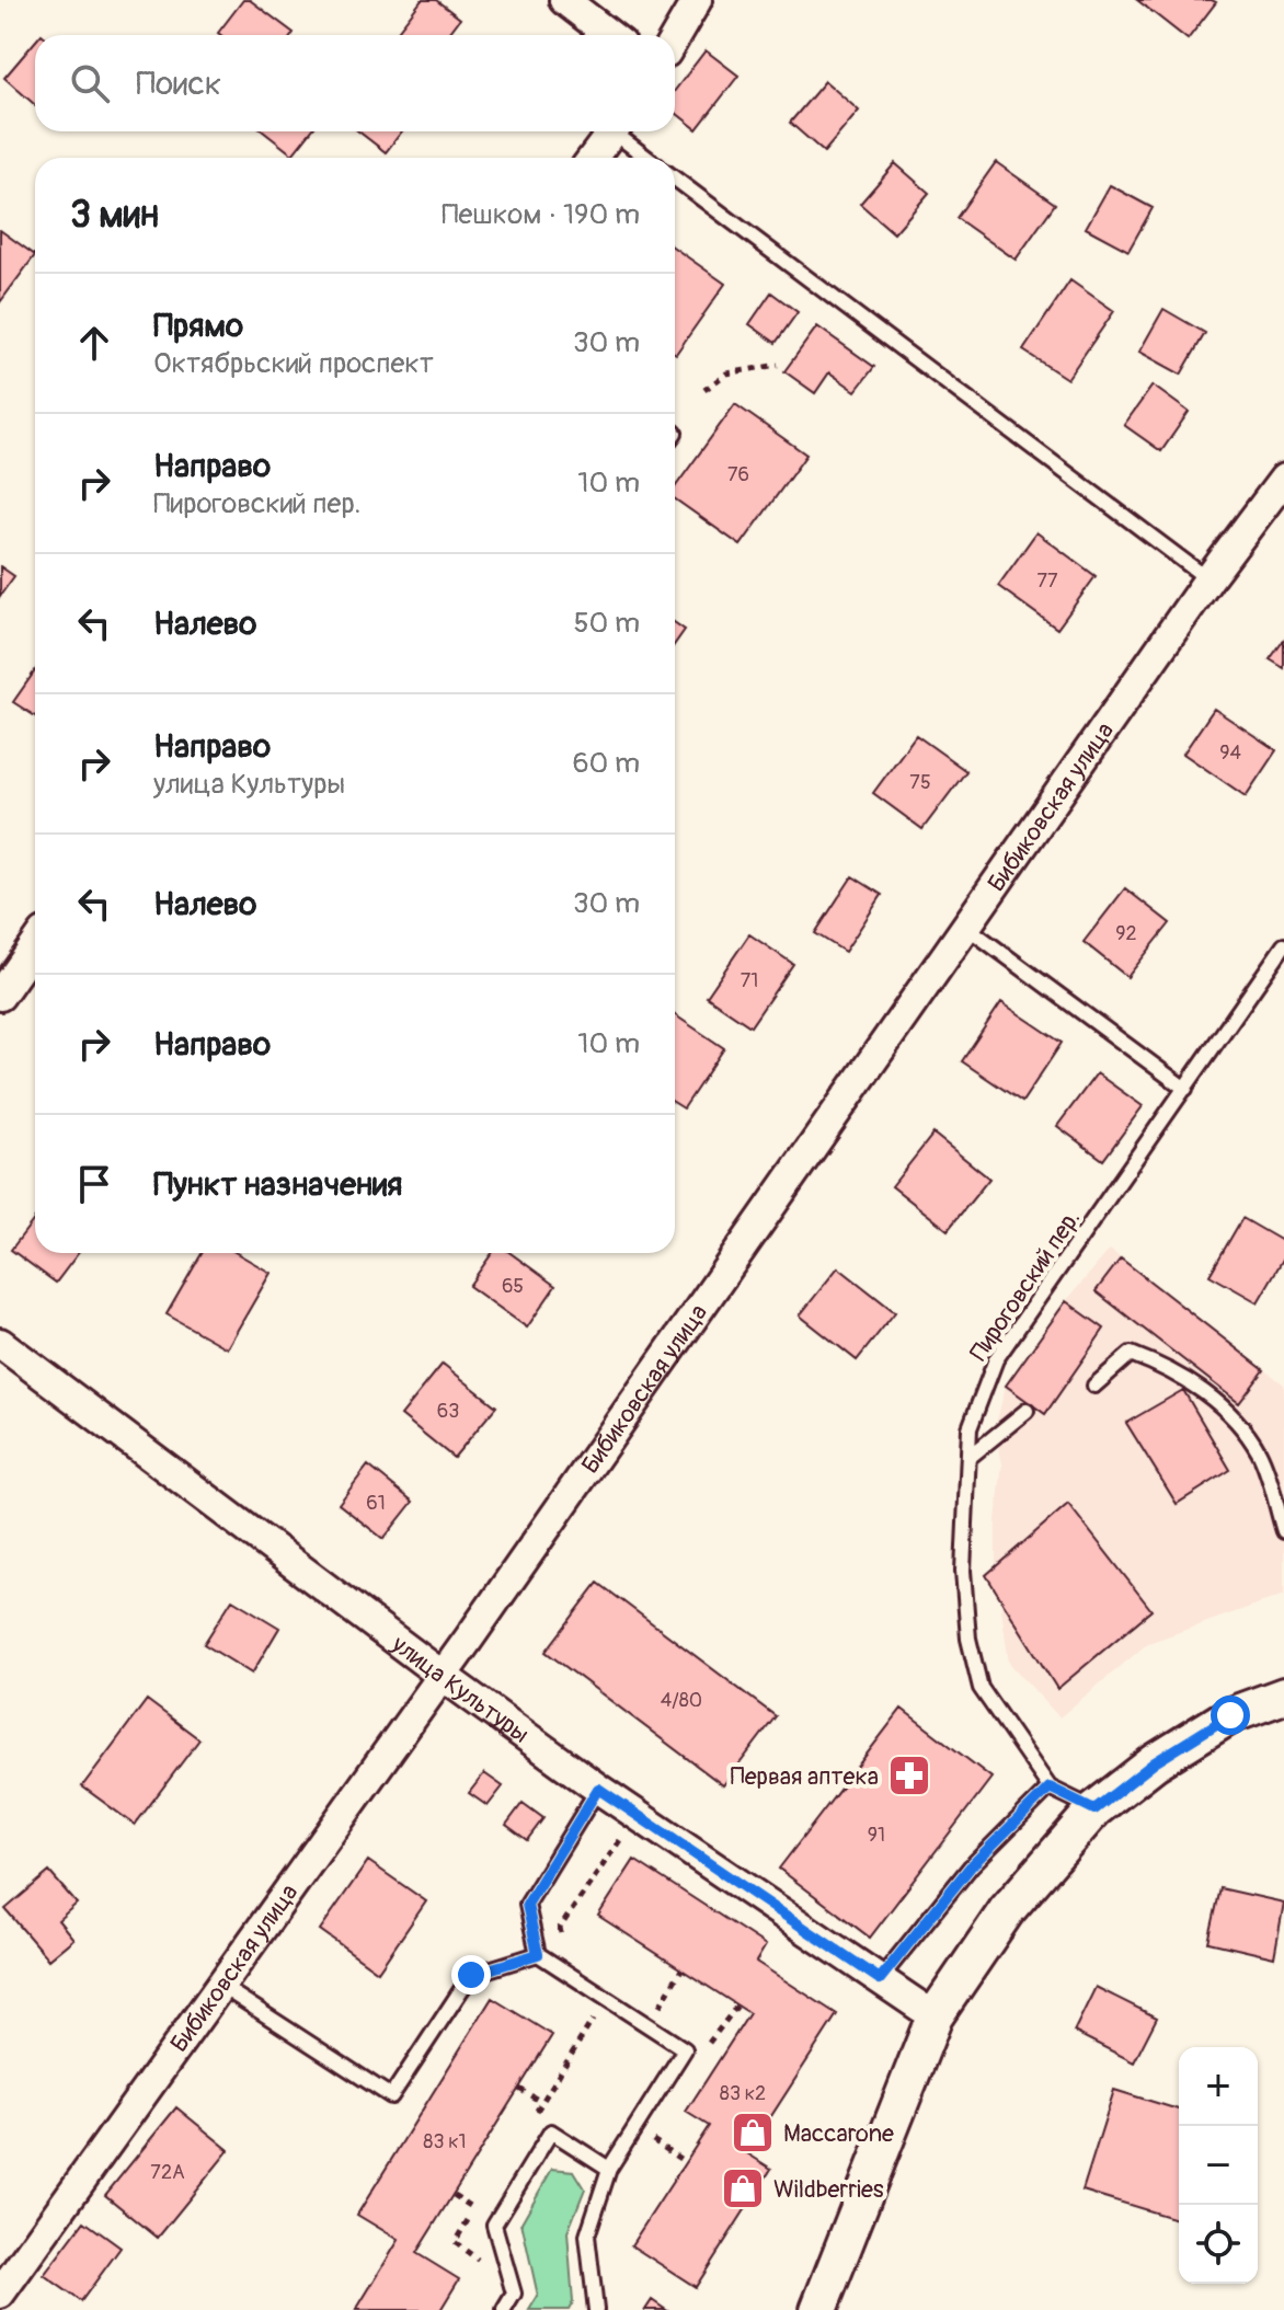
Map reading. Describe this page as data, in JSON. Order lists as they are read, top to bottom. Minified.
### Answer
{"streets":{"street":["Бибиковская улица","улица Культуры"],"lane":["Пироговский пер."]},"crossings":[["Бибиковская улица","улица Культуры"]],"places":{"pharmacy":["Первая аптека"],"shop":["Maccarone","Wildberries"]},"house_numbers":["76","77","94","75","92","71","65","63","61","4/80","91","83 к2","83 к1","72А"],"page":{"search":"Поиск","heading":["3 мин","Пешком · 190 m"],"list":[["Прямо","Октябрьский проспект","30 m"],["Направо","Пироговский пер.","10 m"],["Налево","50 m"],["Направо","улица Культуры","60 m"],["Налево","30 m"],["Направо","10 m"],"Пункт назначения"],"map_buttons":["+","−"]}}
